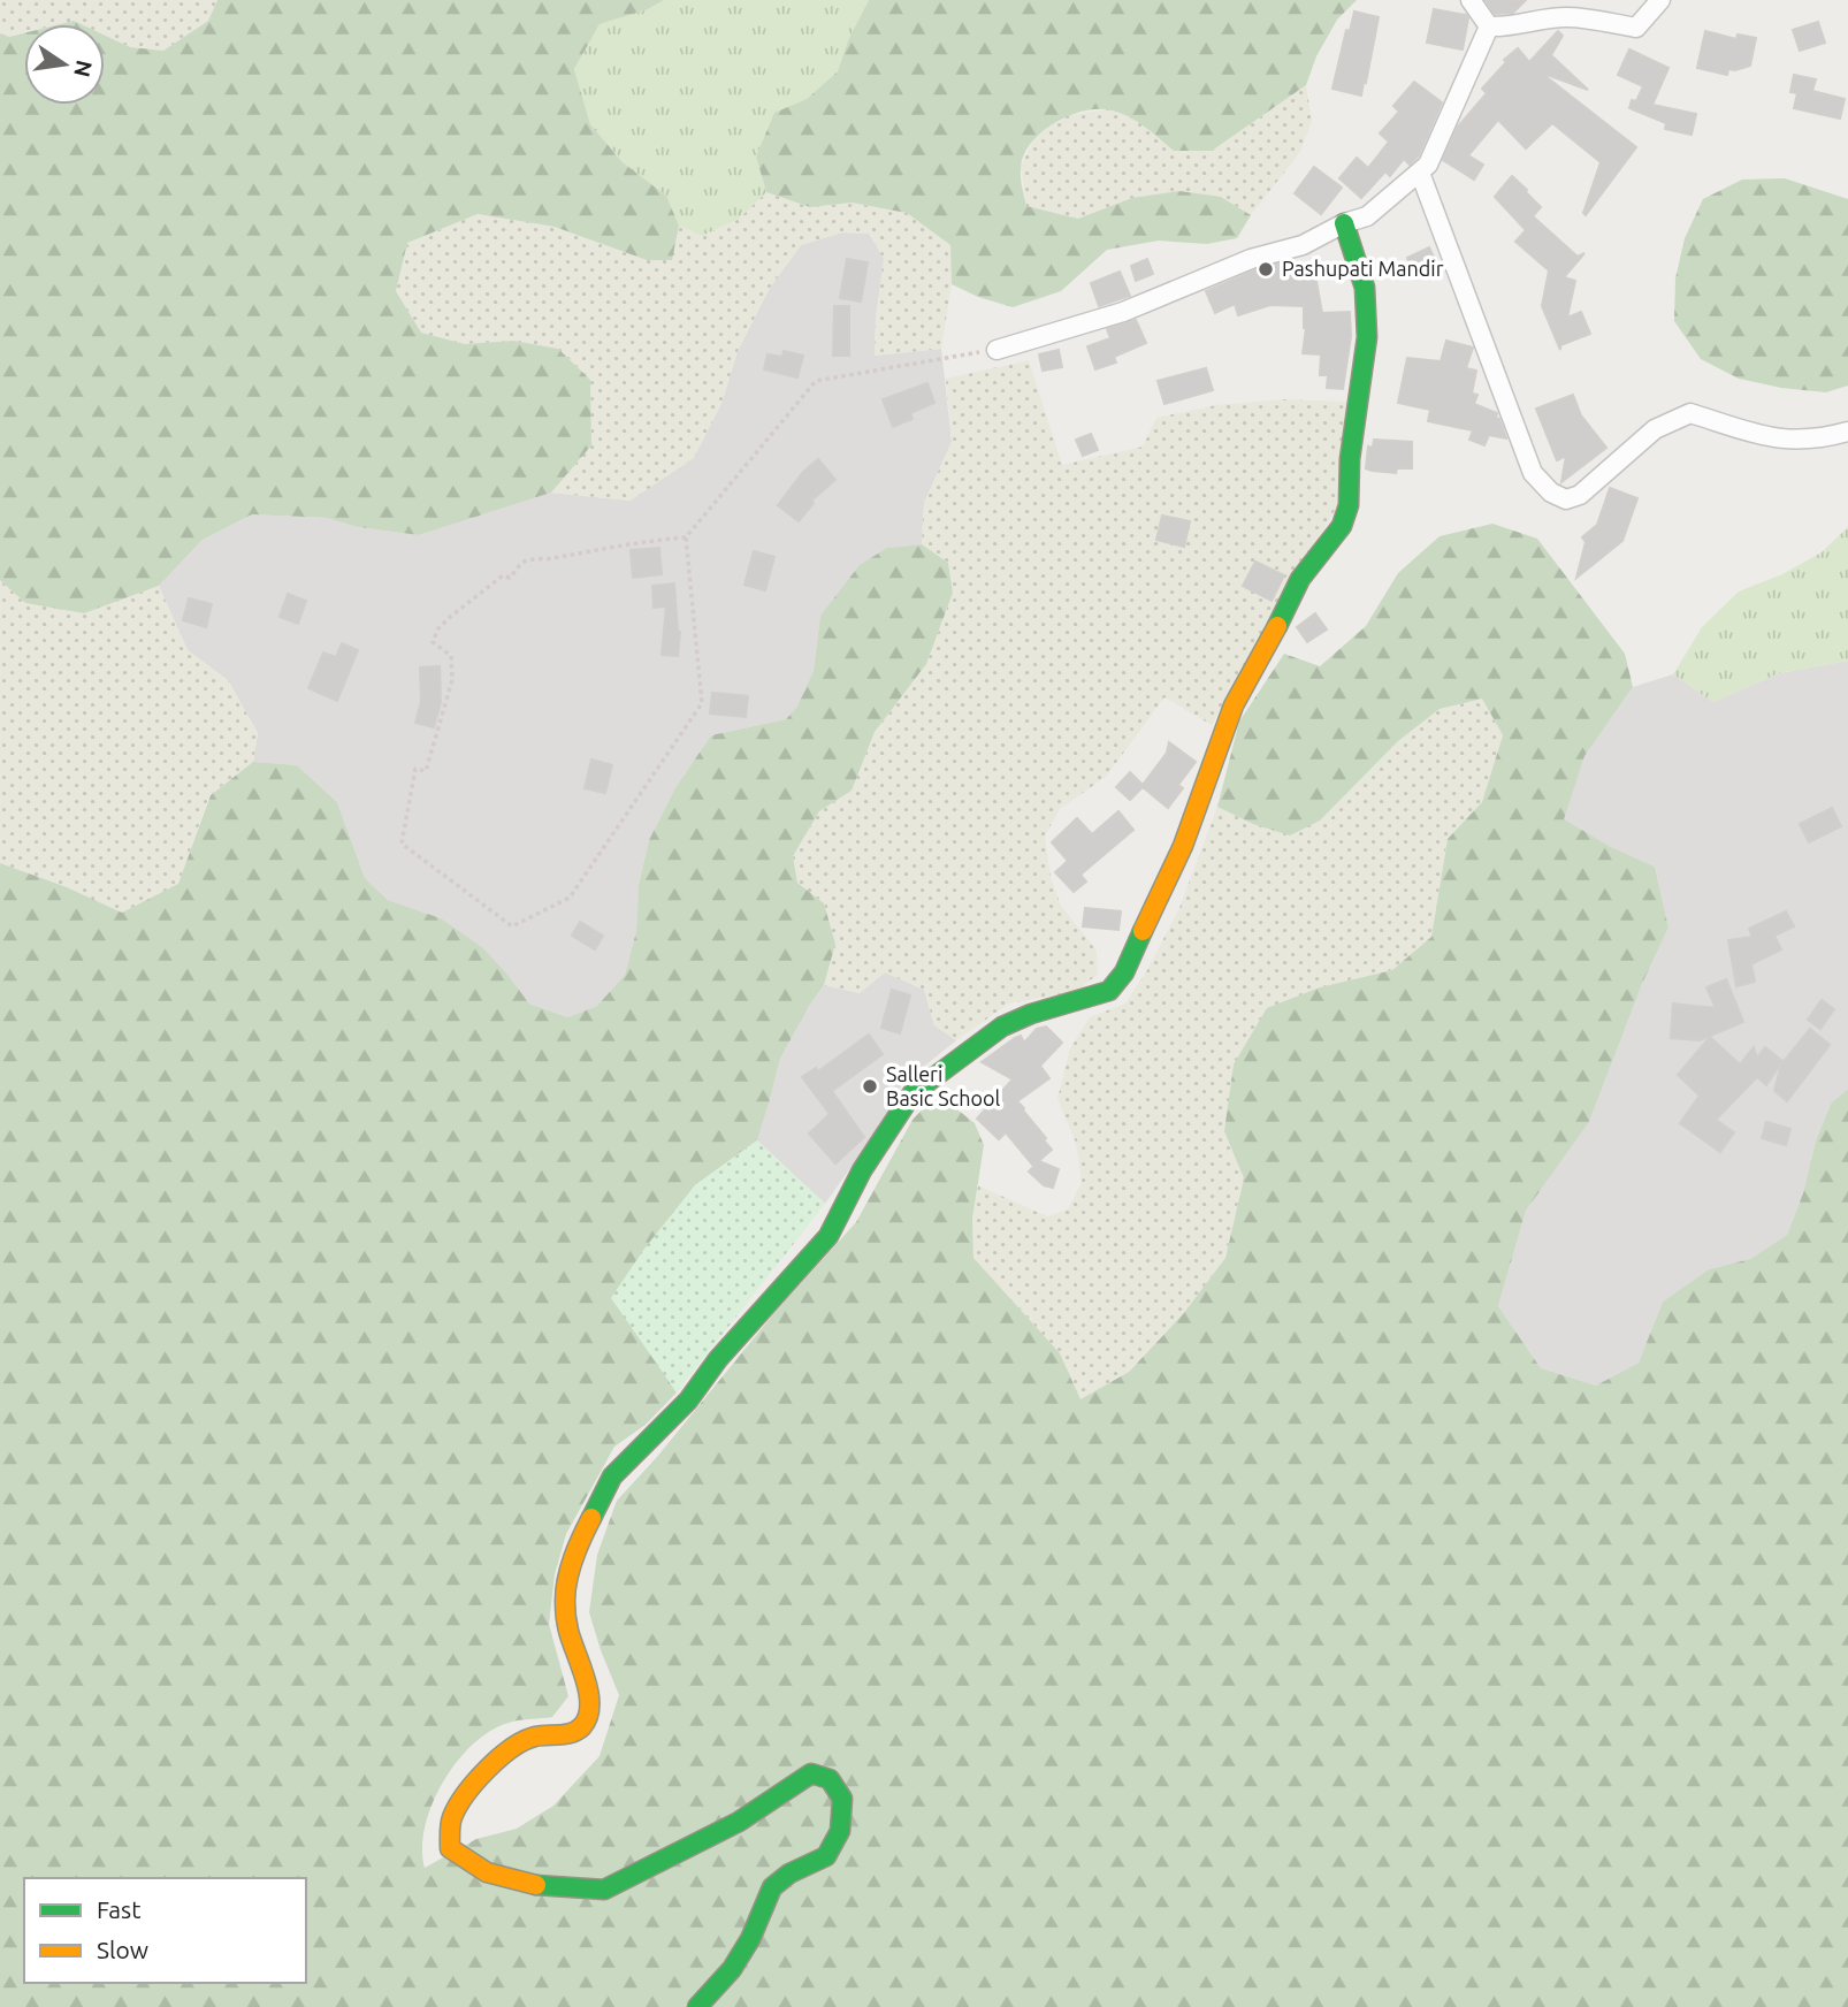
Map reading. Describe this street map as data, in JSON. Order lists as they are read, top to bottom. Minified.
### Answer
{"places":["Pashupati Mandir","Salleri Basic School"],"legend":["Fast","Slow"],"north":"right"}
